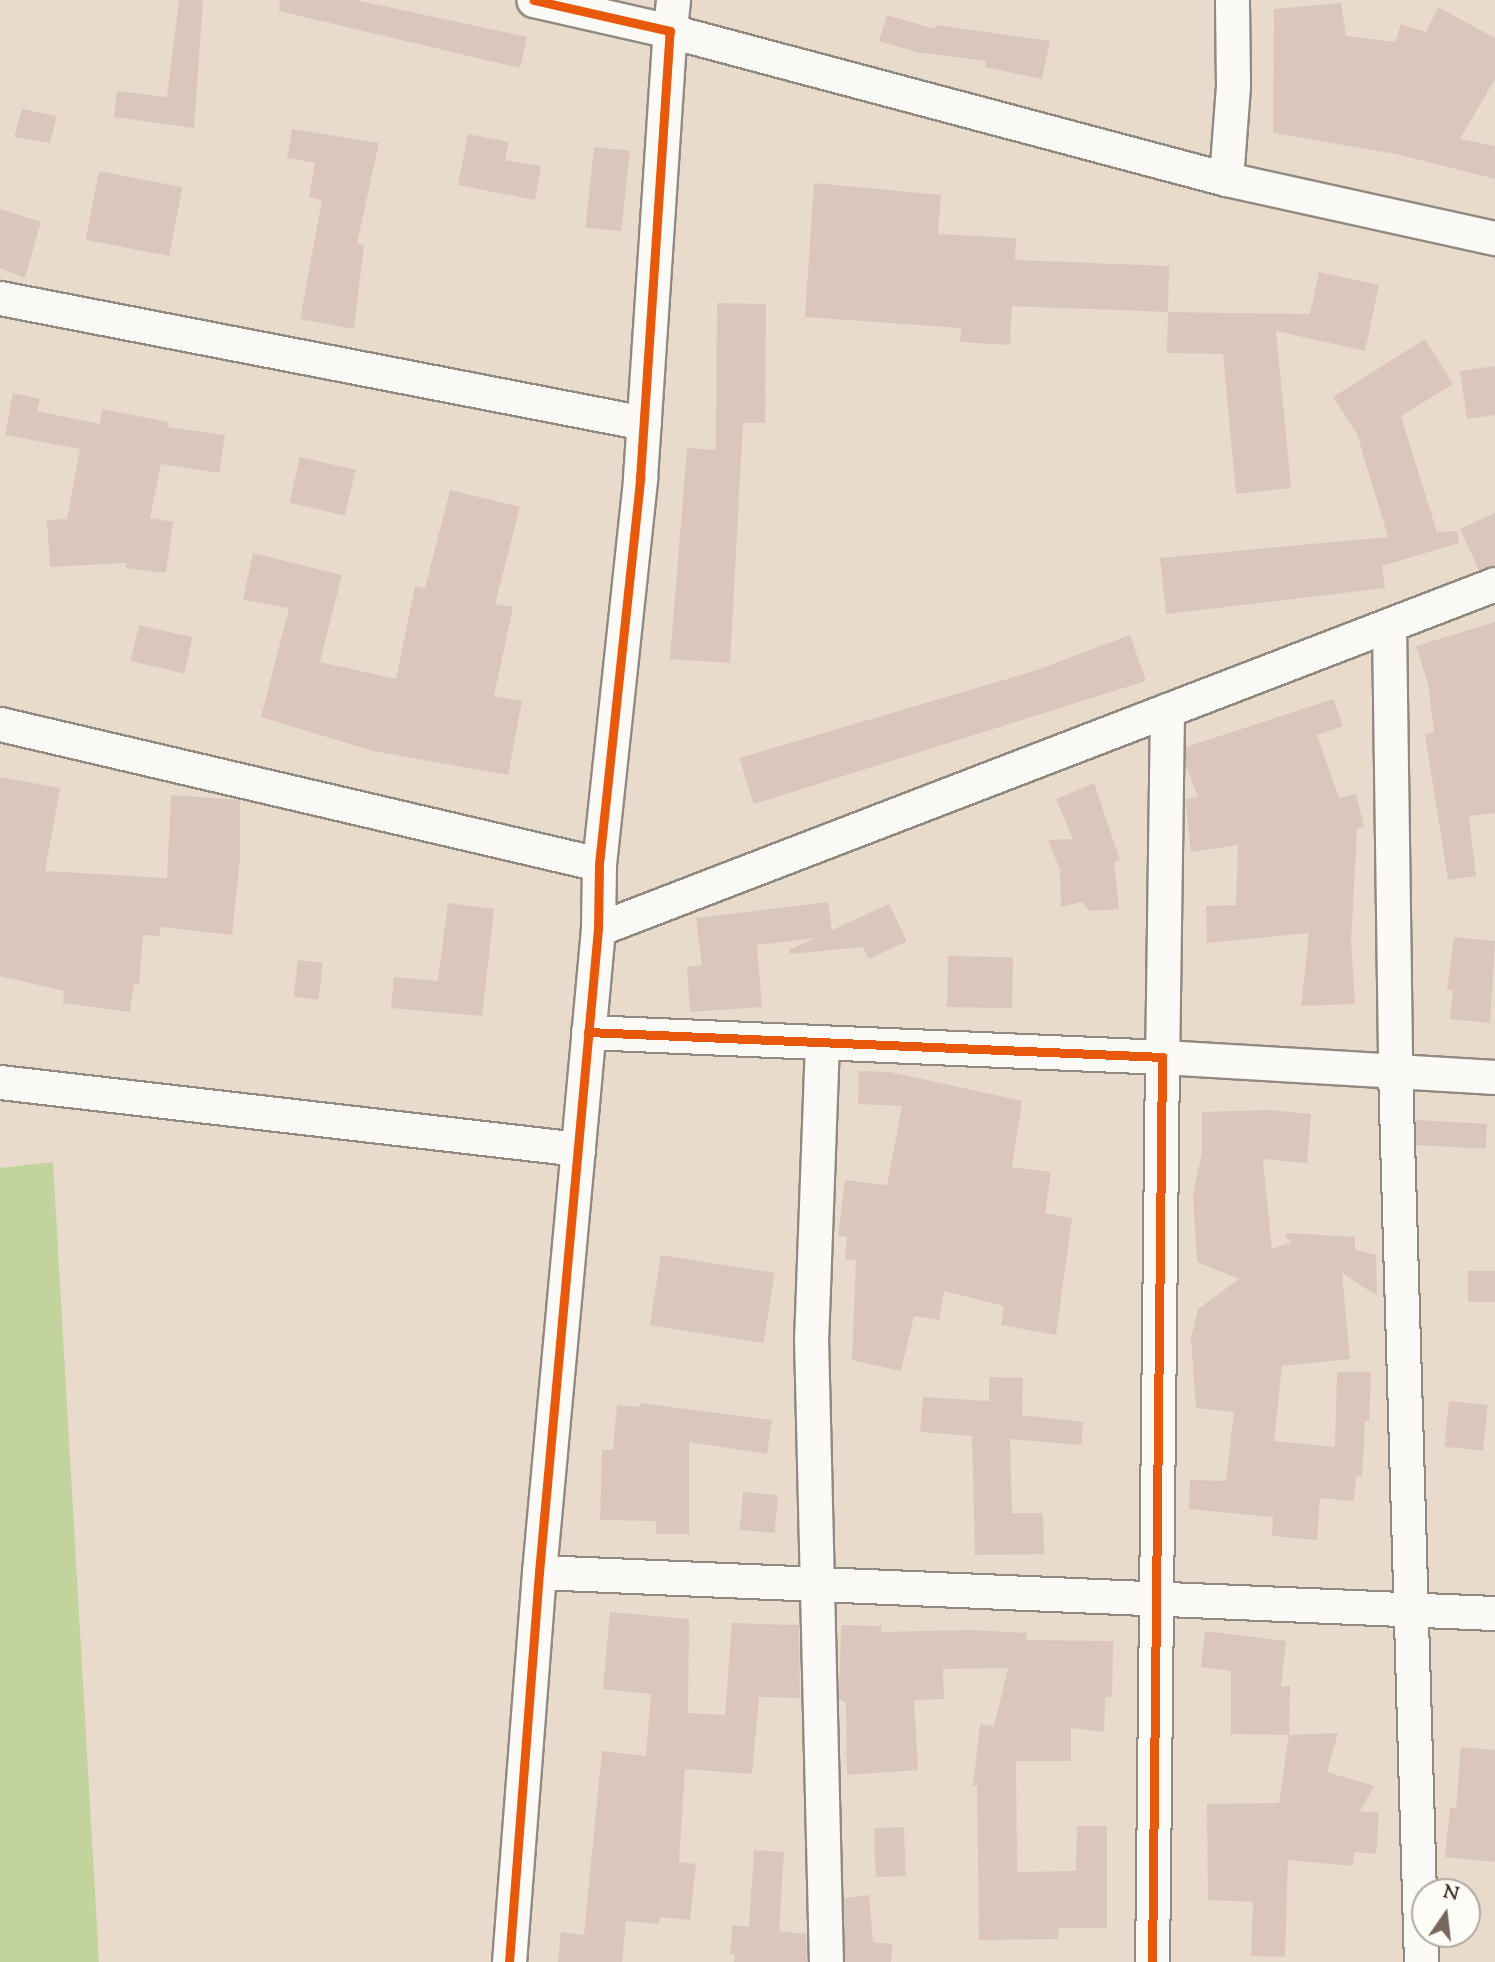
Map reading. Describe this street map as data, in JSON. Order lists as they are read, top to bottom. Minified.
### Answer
{"north":"top"}
